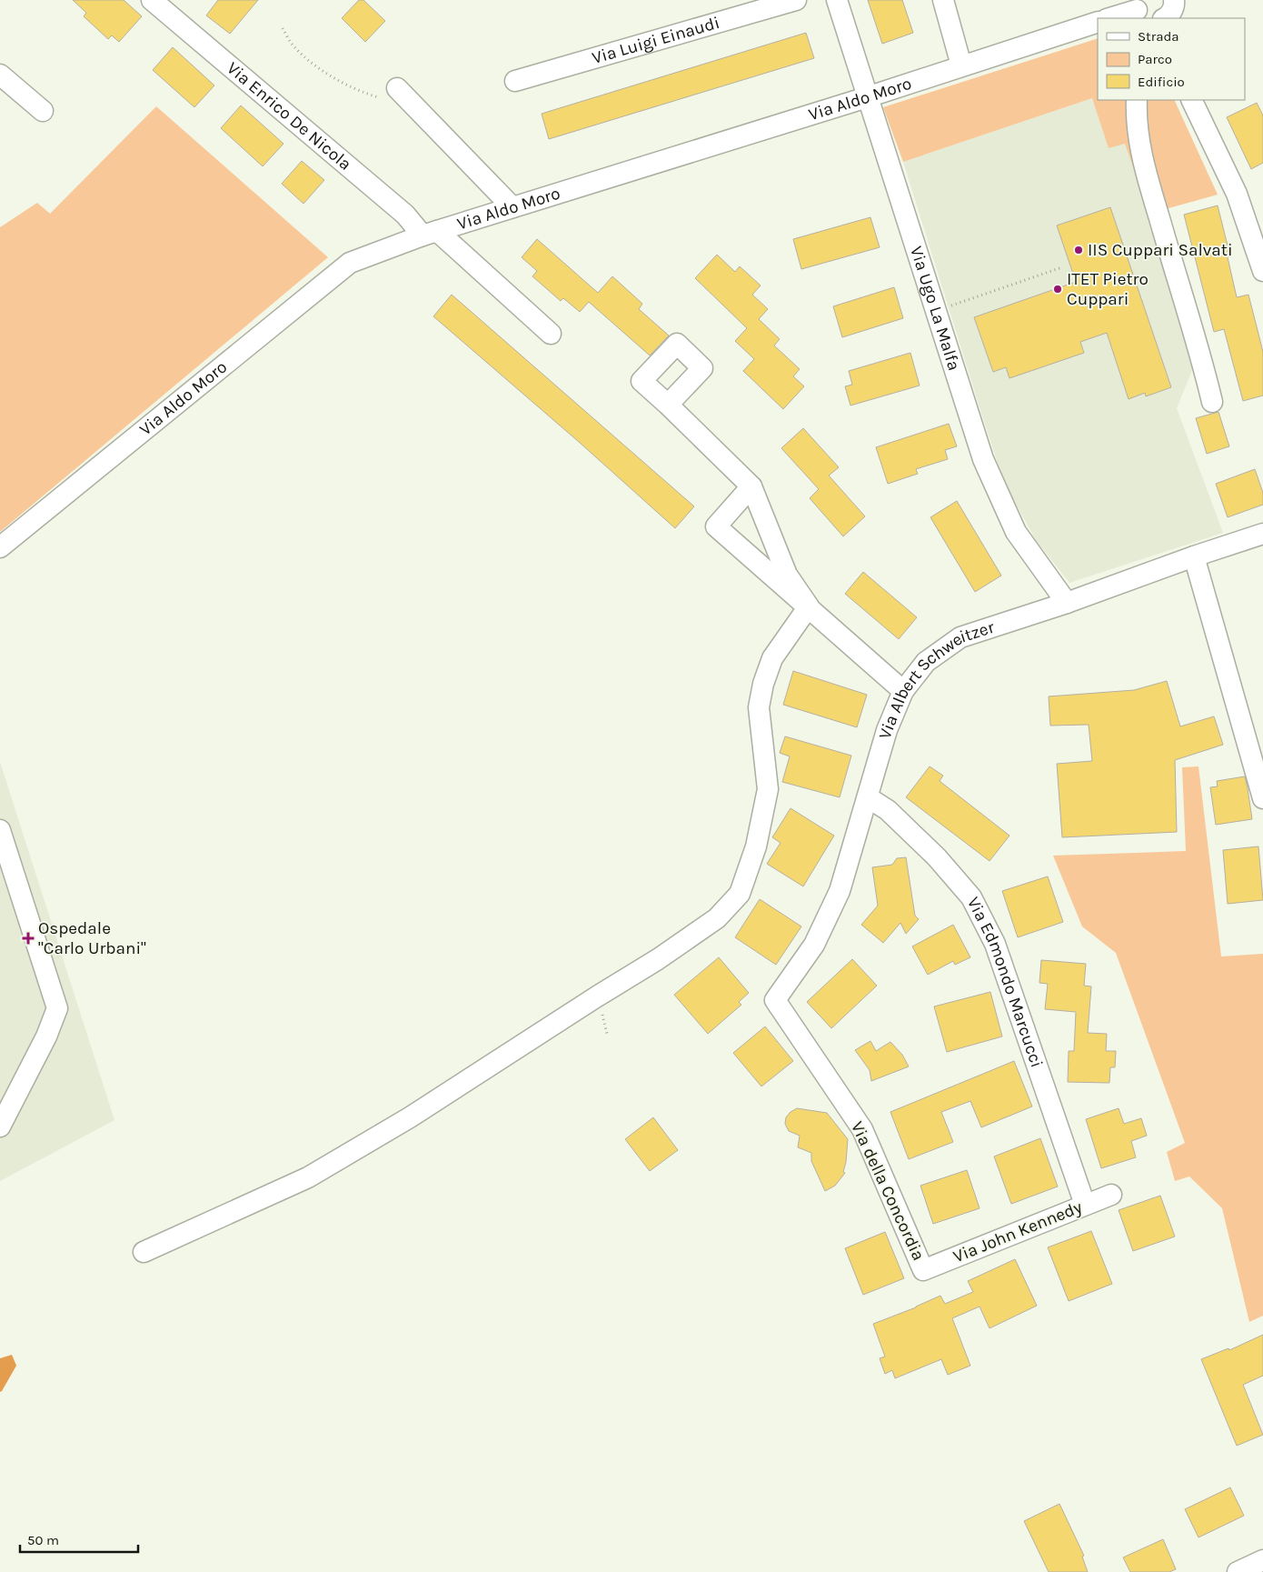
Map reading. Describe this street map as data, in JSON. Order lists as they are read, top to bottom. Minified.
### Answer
{"streets":{"street":["Via Luigi Einaudi","Via Aldo Moro","Via Enrico De Nicola","Via Ugo La Malfa","Via Albert Schweitzer","Via Edmondo Marcucci","Via della Concordia","Via John Kennedy"]},"crossings":[["Via Aldo Moro","Via Enrico De Nicola"],["Via Aldo Moro","Via Ugo La Malfa"],["Via Ugo La Malfa","Via Albert Schweitzer"],["Via Albert Schweitzer","Via Edmondo Marcucci"],["Via Albert Schweitzer","Via della Concordia"],["Via Edmondo Marcucci","Via John Kennedy"],["Via della Concordia","Via John Kennedy"]],"places":{"other":["IIS Cuppari Salvati","ITET Pietro Cuppari"],"health":["Ospedale \"Carlo Urbani\""]},"legend":["Strada","Parco","Edificio"],"scale_bar":"50 m"}
